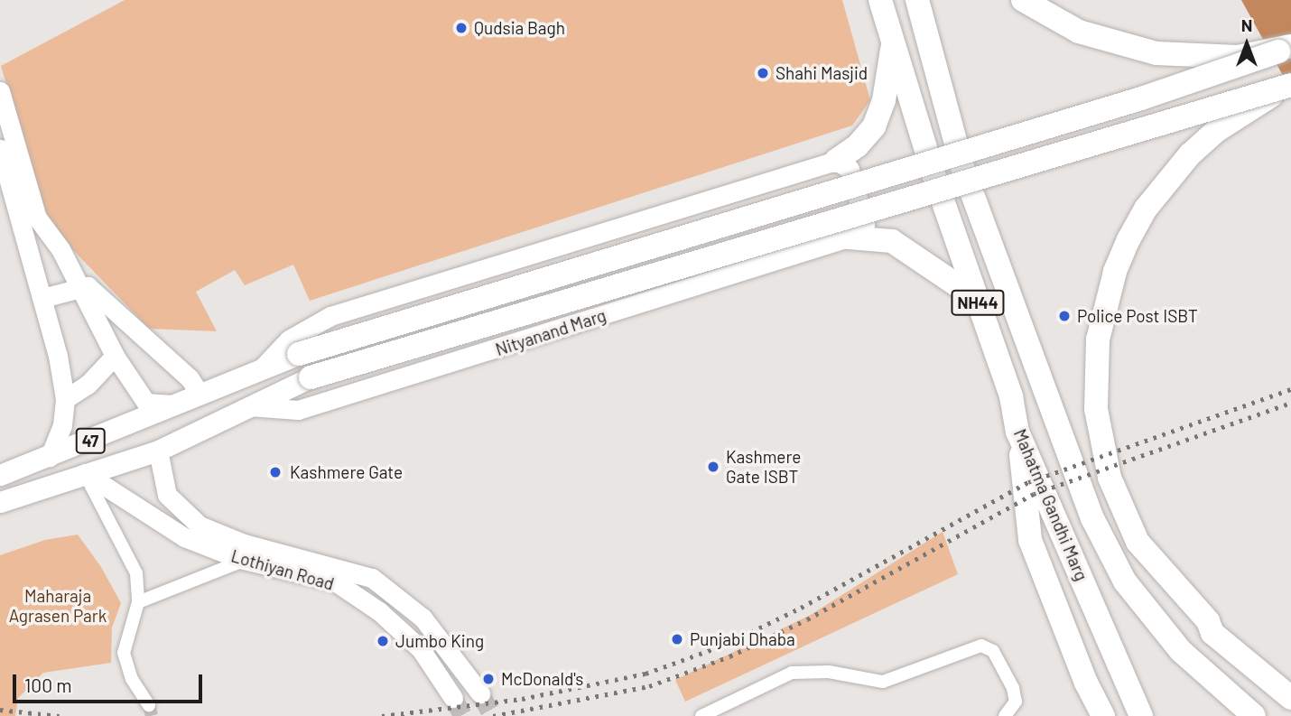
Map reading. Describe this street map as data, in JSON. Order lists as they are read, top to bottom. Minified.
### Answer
{"streets":{"highway":["NH44","Mahatma Gandhi Marg"],"main road":["Nityanand Marg","47","Lothiyan Road"]},"crossings":[["Nityanand Marg","47"],["47","Lothiyan Road"]],"parks":["Maharaja Agrasen Park"],"places":["Qudsia Bagh","Shahi Masjid","Police Post ISBT","Kashmere Gate ISBT","Kashmere Gate","Punjabi Dhaba","Jumbo King","McDonald's"],"scale_bar":"100 m","north":"top"}
